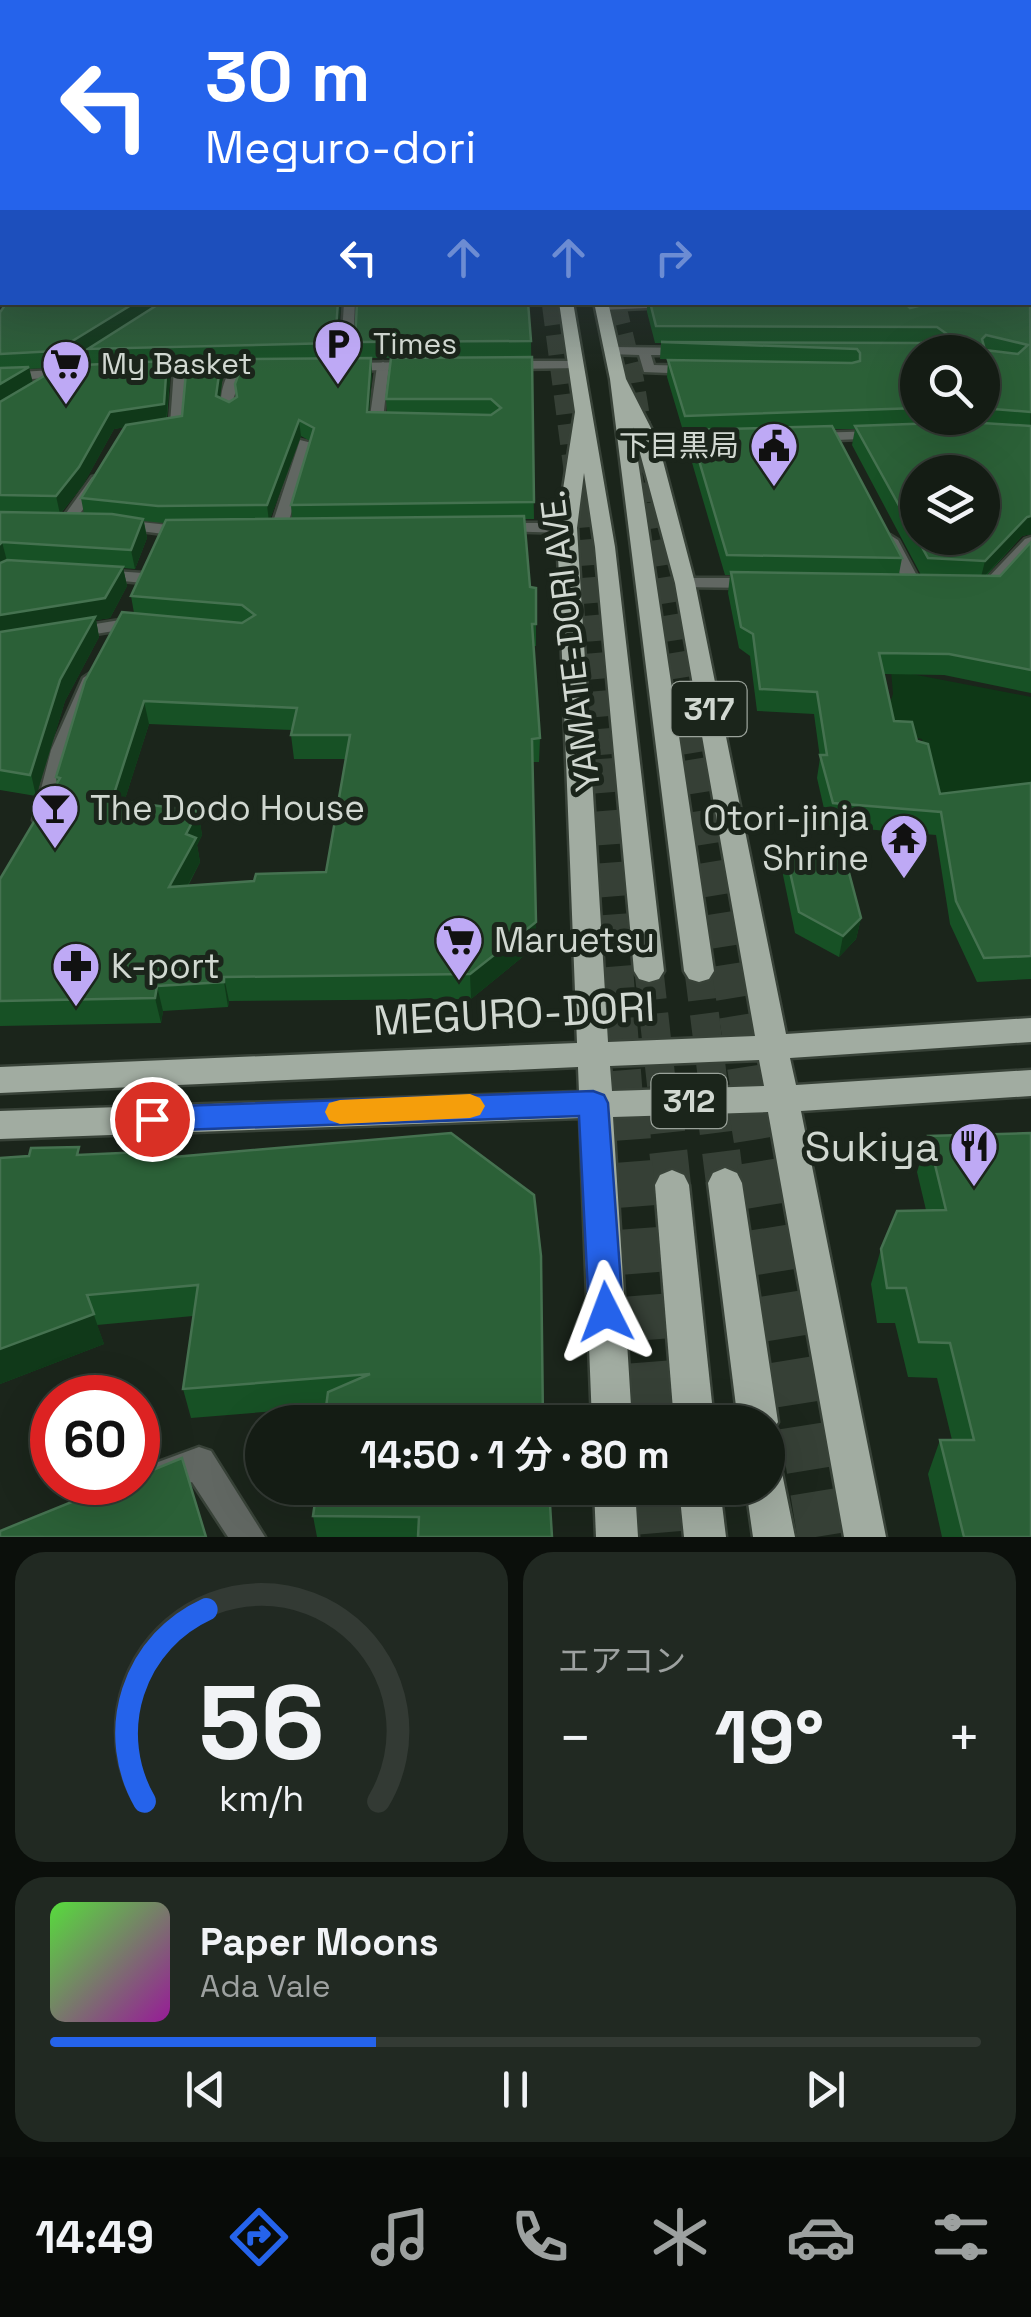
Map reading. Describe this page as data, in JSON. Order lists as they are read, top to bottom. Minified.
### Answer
{"streets":{"main road":["YAMATE-DORI AVE.","317","MEGURO-DORI","312"]},"crossings":[["YAMATE-DORI AVE.","317"],["317","MEGURO-DORI"],["317","312"]],"places":{"parking":["Times"],"supermarket":["My Basket","Maruetsu"],"public building":["下目黒局"],"bar":["The Dodo House"],"temple":["Otori-jinja Shrine"],"pharmacy":["K-port"],"restaurant":["Sukiya"]},"page":{"turn":["30 m","Meguro-dori"],"limit":"60","trip":"14:50 · 1 分 · 80 m","tile":"エアコン","heat":["−","19°","+"],"song":["Paper Moons","Ada Vale"],"tabs":"14:49","gauge":["56","km/h"]}}
